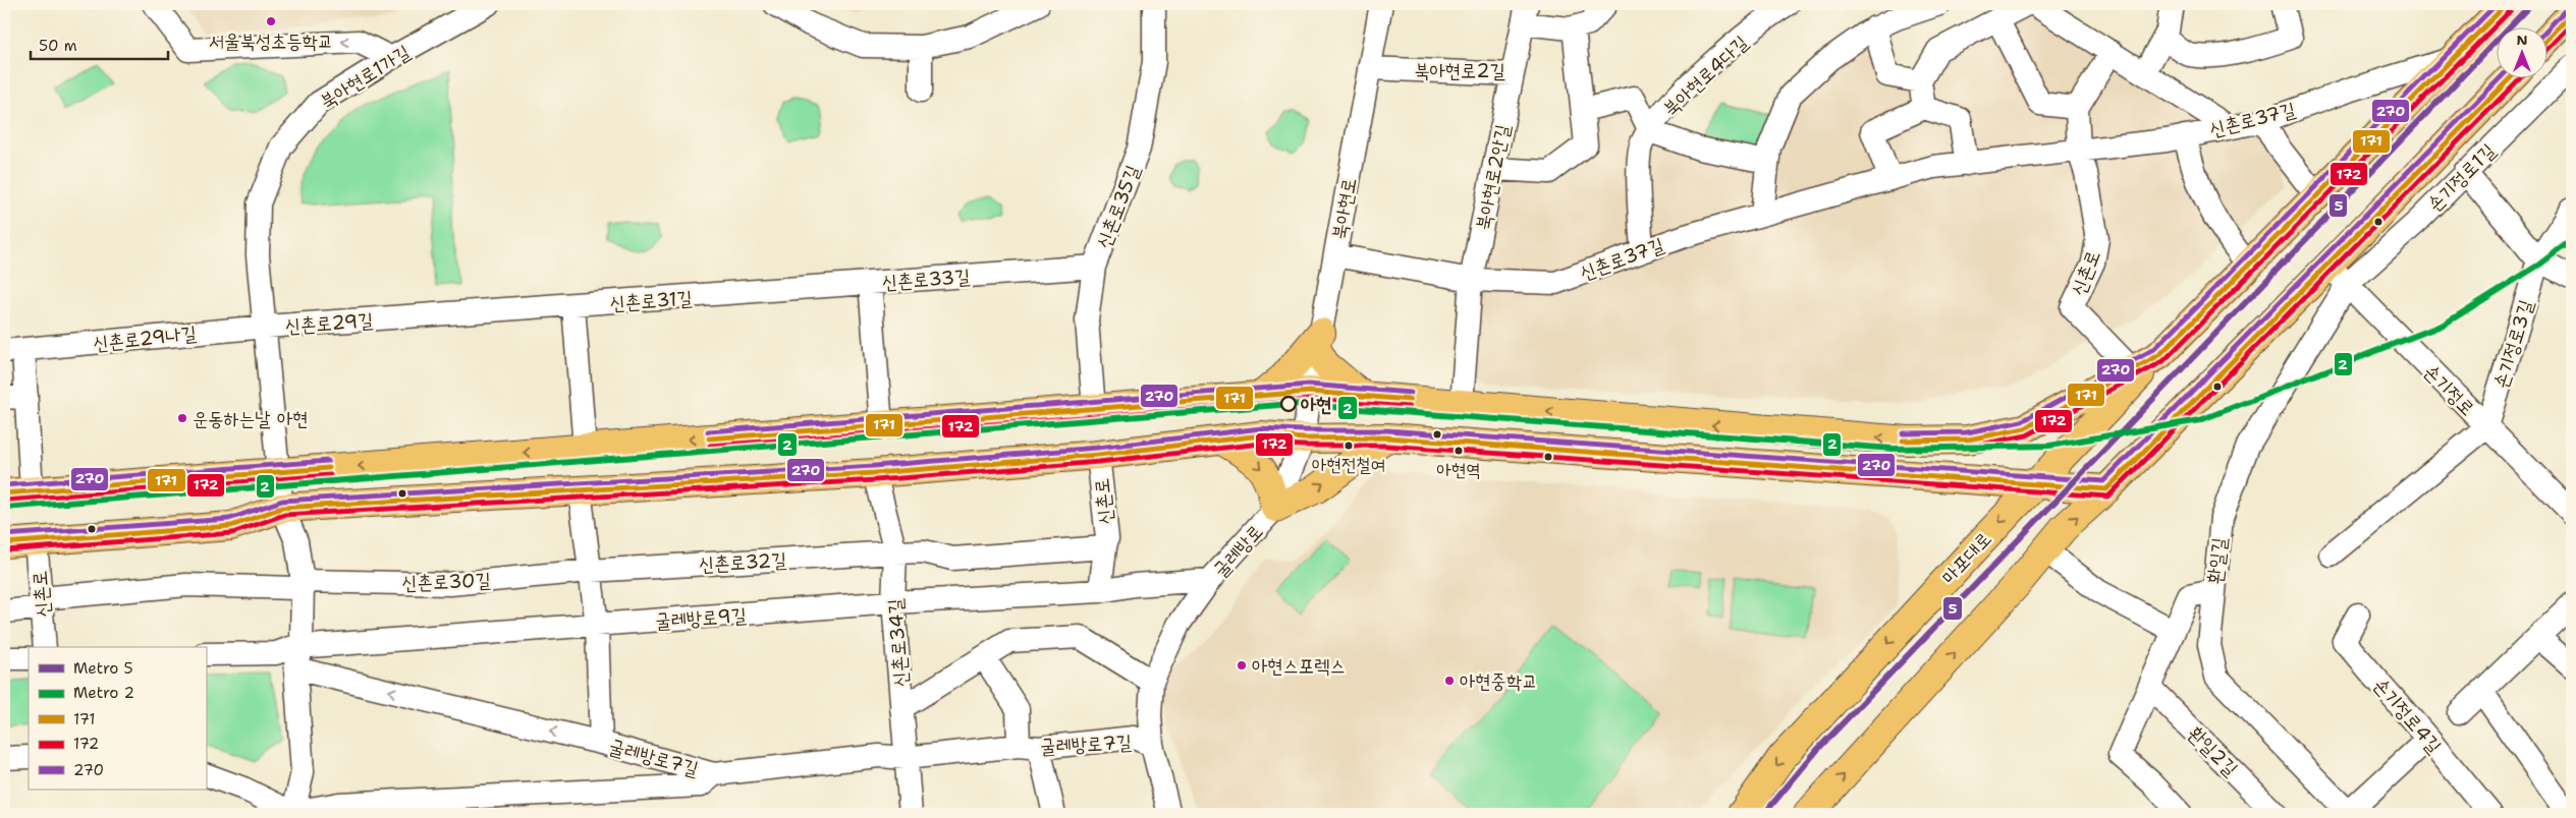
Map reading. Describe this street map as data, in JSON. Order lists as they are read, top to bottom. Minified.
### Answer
{"streets":{"main road":["신촌로","마포대로"],"street":["북아현로2길","북아현로4다길","북아현로1가길","신촌로37길","북아현로2안길","손기정로1길","신촌로35길","북아현로","신촌로33길","신촌로31길","신촌로29길","신촌로29나길","손기정로3길","손기정로","굴레방로","환일길","신촌로32길","신촌로30길","굴레방로9길","신촌로34길","손기정로4길","굴레방로7길","환일2길"]},"crossings":[["북아현로2길","북아현로2안길"],["북아현로2길","북아현로"],["북아현로4다길","신촌로37길"],["북아현로1가길","신촌로29길"],["북아현로1가길","신촌로29나길"],["신촌로37길","북아현로2안길"],["신촌로37길","북아현로"],["신촌로37길","신촌로"],["손기정로1길","손기정로"],["손기정로1길","환일길"],["신촌로35길","신촌로"],["신촌로35길","신촌로33길"],["북아현로","신촌로"],["북아현로","굴레방로"],["신촌로","신촌로33길"],["신촌로","신촌로29길"],["신촌로","굴레방로"],["신촌로","마포대로"],["신촌로","신촌로30길"],["신촌로","신촌로34길"],["신촌로33길","신촌로31길"],["신촌로31길","신촌로29길"],["신촌로29길","신촌로29나길"],["손기정로3길","손기정로"],["손기정로","환일길"],["굴레방로","굴레방로9길"],["굴레방로","굴레방로7길"],["신촌로32길","신촌로30길"],["신촌로32길","신촌로34길"],["굴레방로9길","신촌로34길"],["신촌로34길","굴레방로7길"]],"places":["서울북성초등학교","아현","운동하는날 아현","아현전철여","아현역","아현스포렉스","아현중학교"],"lines":["metro line 5","transit line 171","transit line 270","transit line 172","metro line 2"],"legend":["Metro 5","Metro 2","171","172","270"],"scale_bar":"50 m","north":"top"}
